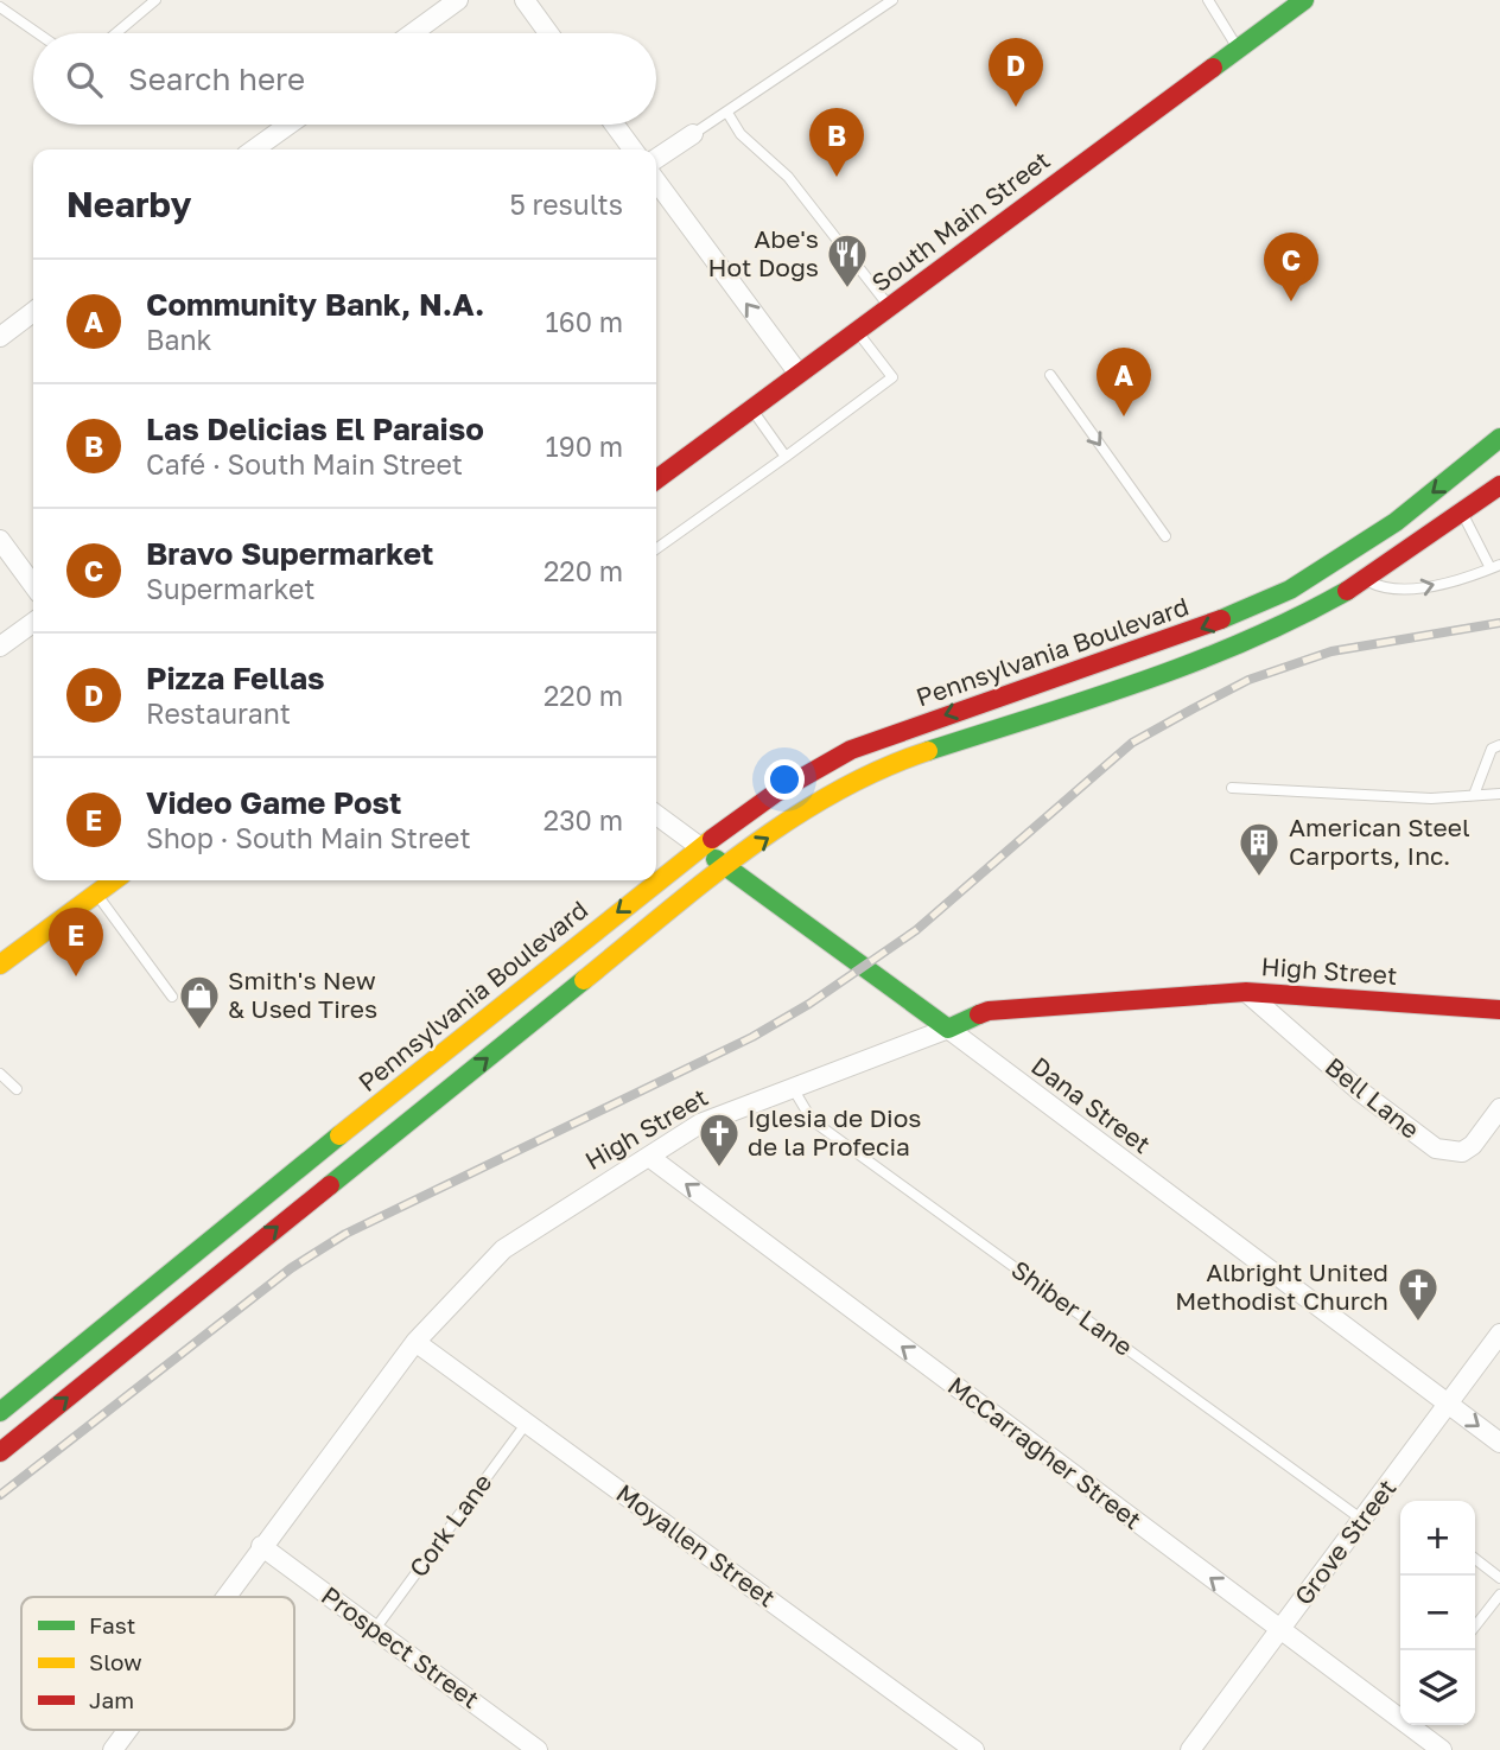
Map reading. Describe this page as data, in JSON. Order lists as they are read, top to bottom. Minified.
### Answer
{"streets":{"main road":["South Main Street","Pennsylvania Boulevard","High Street","Dana Street"],"street":["Bell Lane","McCarragher Street","Grove Street","Moyallen Street","Prospect Street"],"lane":["Shiber Lane","Cork Lane"]},"crossings":[["Pennsylvania Boulevard","Dana Street"],["High Street","Bell Lane"],["High Street","Dana Street"],["High Street","Shiber Lane"],["High Street","McCarragher Street"],["High Street","Moyallen Street"],["High Street","Prospect Street"],["Dana Street","Grove Street"],["Shiber Lane","Grove Street"],["McCarragher Street","Grove Street"],["Cork Lane","Moyallen Street"],["Cork Lane","Prospect Street"]],"one_way":["McCarragher Street"],"places":{"restaurant":["Abe's Hot Dogs"],"building":["American Steel Carports, Inc."],"shop":["Smith's New & Used Tires"],"church":["Iglesia de Dios de la Profecia","Albright United Methodist Church"]},"legend":["Fast","Slow","Jam"],"page":{"search":"Search here","pins":["D","B","C","A","E"],"heading":["Nearby","5 results"],"list":[{"mark":"A","name":"Community Bank, N.A.","note":"Bank","value":"160 m"},{"mark":"B","name":"Las Delicias El Paraiso","note":"Café · South Main Street","value":"190 m"},{"mark":"C","name":"Bravo Supermarket","note":"Supermarket","value":"220 m"},{"mark":"D","name":"Pizza Fellas","note":"Restaurant","value":"220 m"},{"mark":"E","name":"Video Game Post","note":"Shop · South Main Street","value":"230 m"}],"map_buttons":["+","−"]}}
